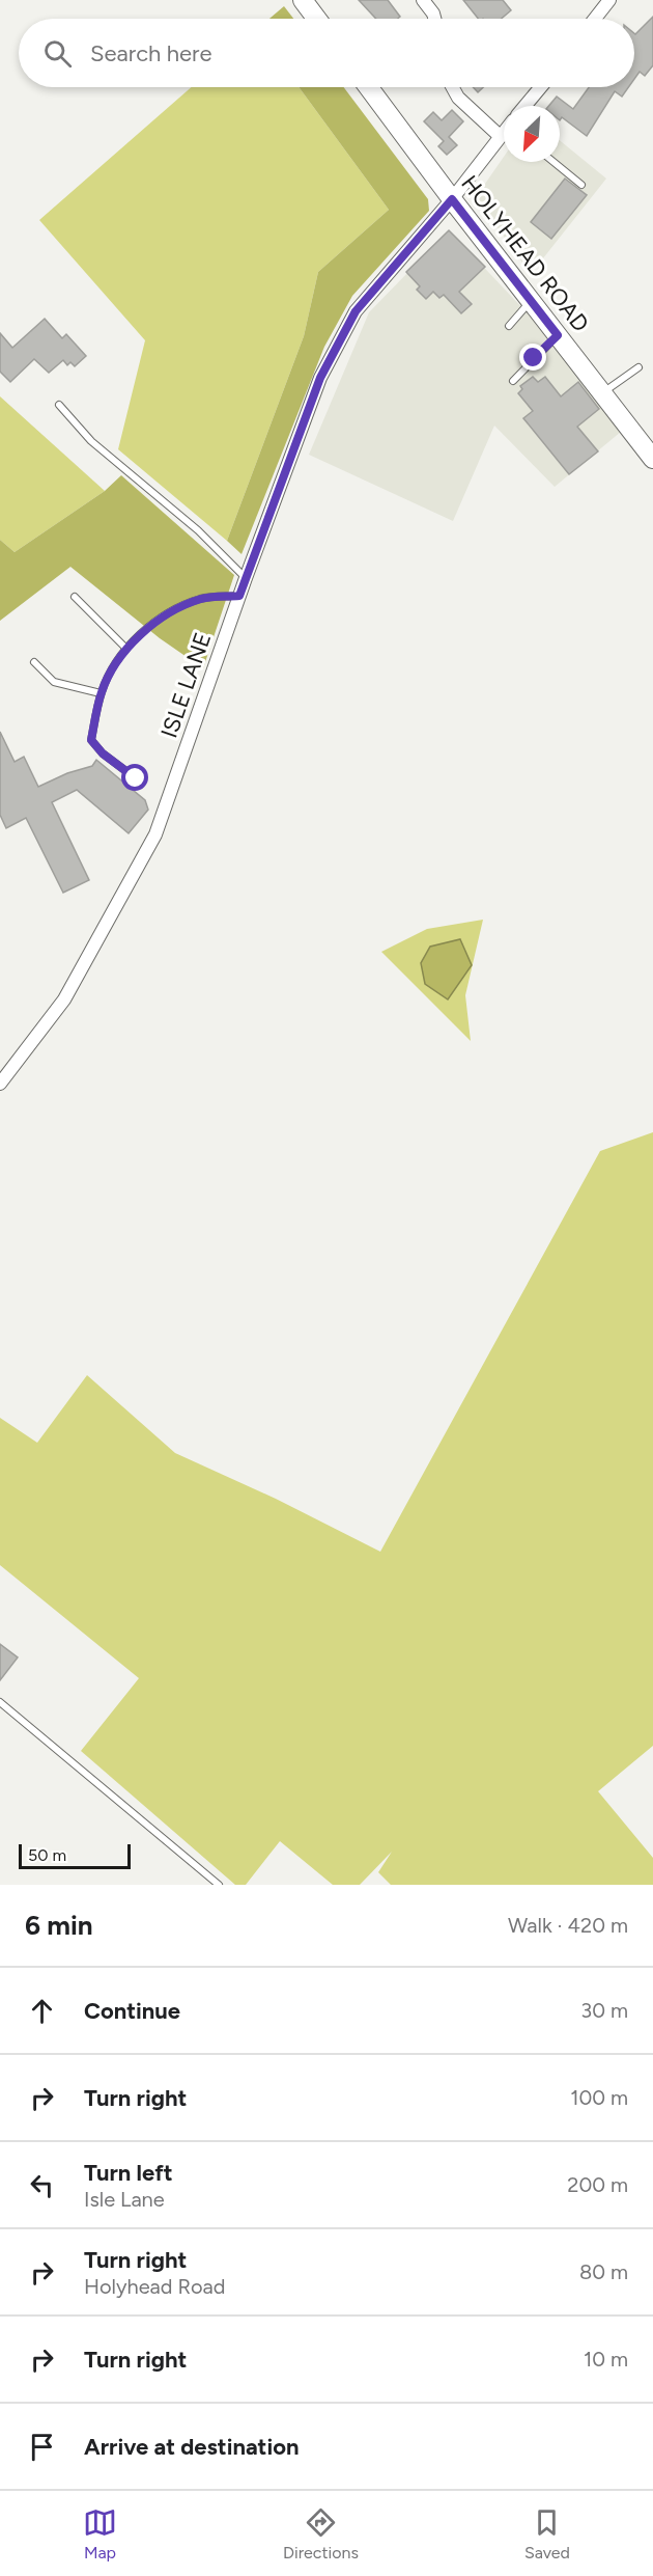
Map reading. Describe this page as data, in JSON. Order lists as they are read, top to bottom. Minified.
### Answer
{"streets":{"main road":["HOLYHEAD ROAD"],"street":["ISLE LANE"]},"crossings":[["HOLYHEAD ROAD","ISLE LANE"]],"scale_bar":"50 m","north":"bottom left","page":{"search":"Search here","scale":"50 m","heading":["6 min","Walk · 420 m"],"list":[["Continue","30 m"],["Turn right","100 m"],["Turn left","Isle Lane","200 m"],["Turn right","Holyhead Road","80 m"],["Turn right","10 m"],"Arrive at destination"],"nav":["Map","Directions","Saved"]}}
